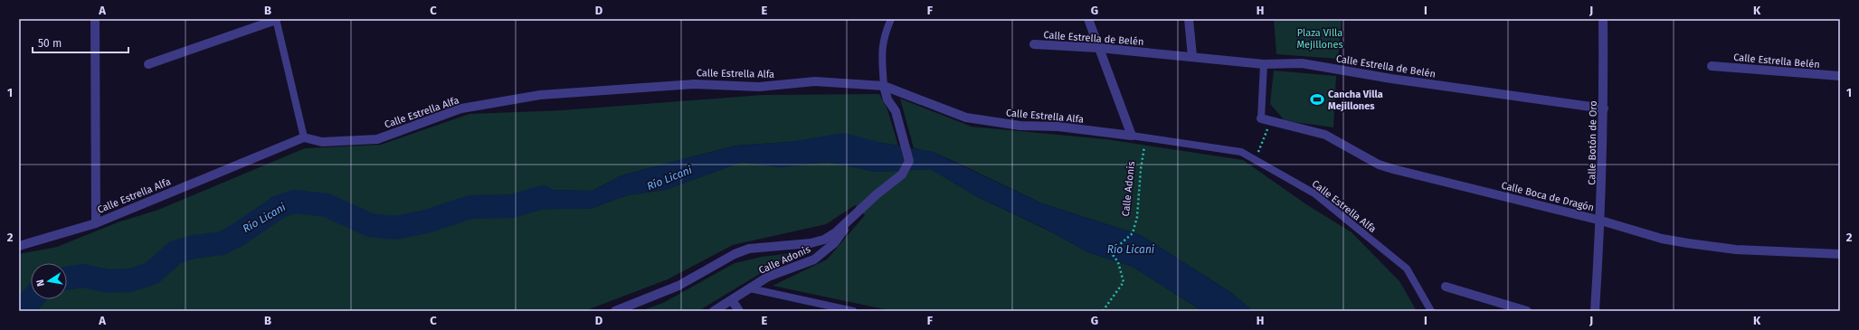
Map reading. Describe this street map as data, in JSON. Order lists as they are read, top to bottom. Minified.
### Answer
{"streets":{"street":["Calle Estrella de Belén","Calle Estrella Belén","Calle Estrella Alfa","Calle Botón de Oro","Calle Adonis","Calle Boca de Dragón"]},"crossings":[["Calle Estrella de Belén","Calle Botón de Oro"],["Calle Estrella Alfa","Calle Adonis"],["Calle Botón de Oro","Calle Boca de Dragón"]],"water":["Río Licani"],"parks":["Plaza Villa Mejillones"],"places":{"sports":["Cancha Villa Mejillones"]},"scale_bar":"50 m","north":"left","grid":{"columns":["A","B","C","D","E","F","G","H","I","J","K"],"rows":["1","2"]}}
